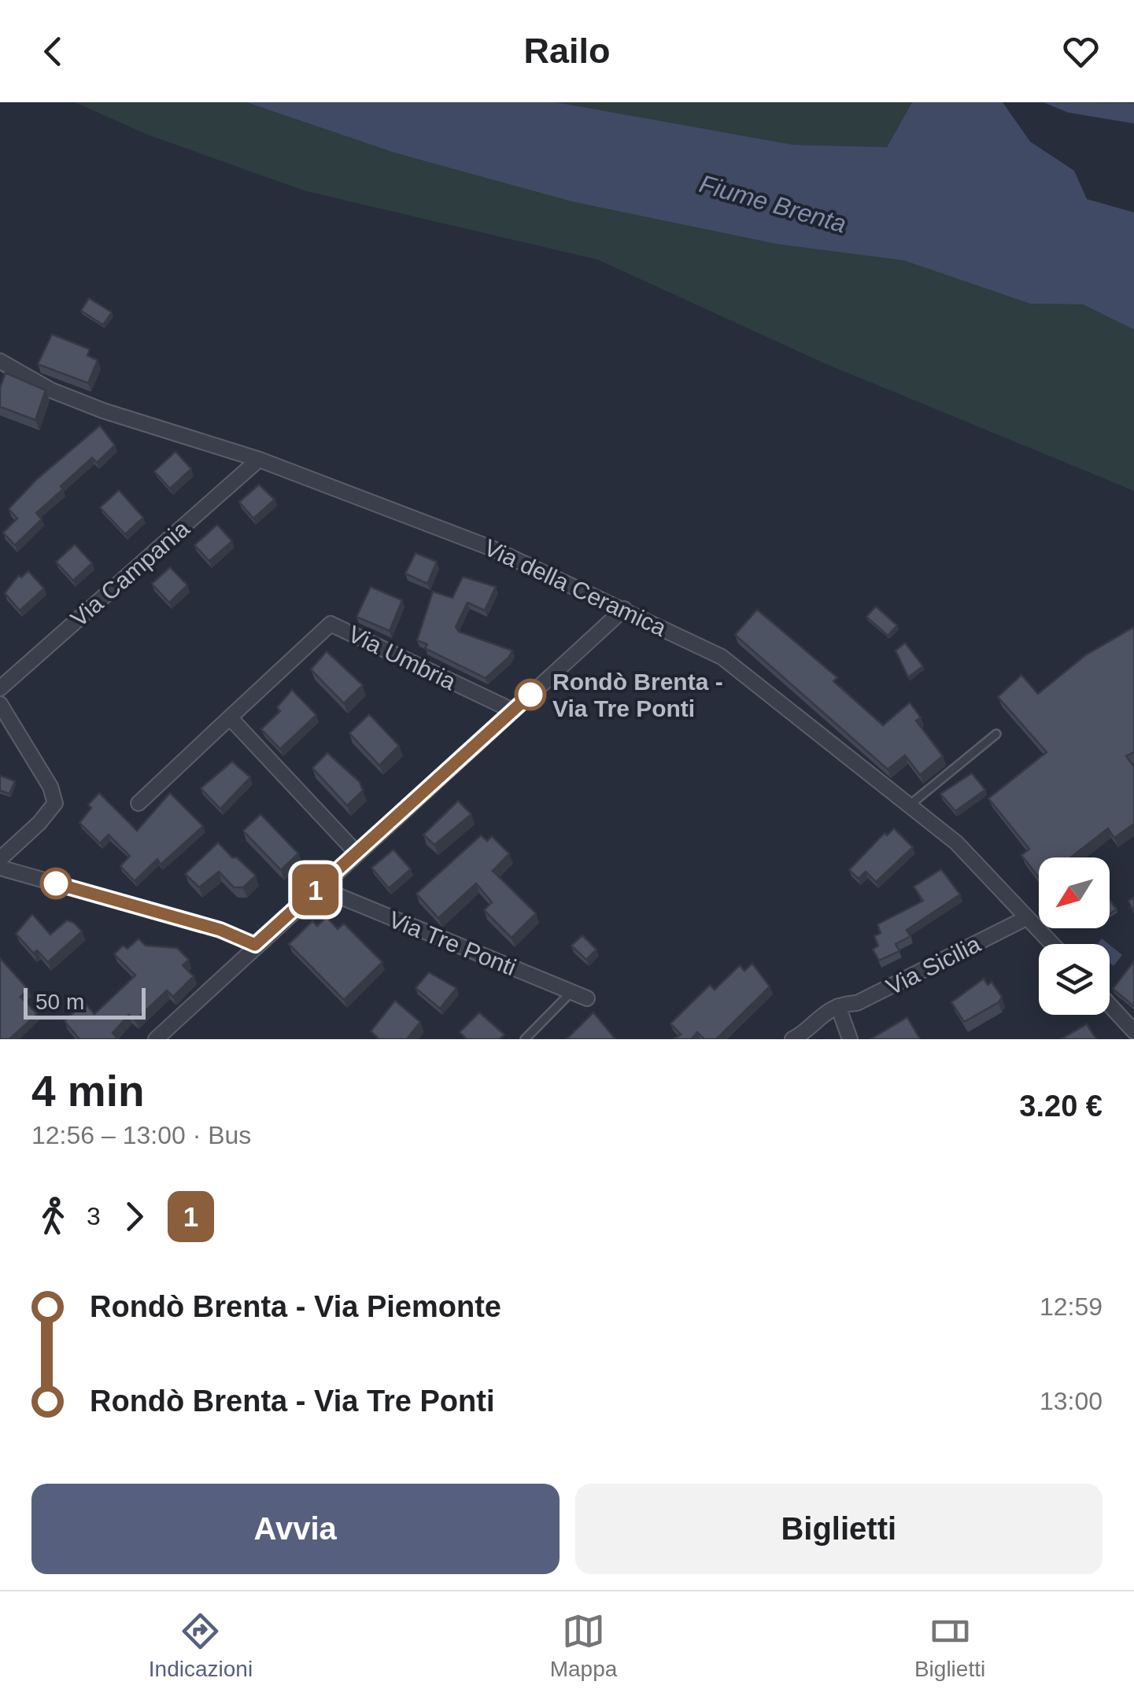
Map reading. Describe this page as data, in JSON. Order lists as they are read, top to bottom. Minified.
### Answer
{"streets":{"street":["Via Campania","Via della Ceramica","Via Umbria","Via Tre Ponti","Via Sicilia"]},"crossings":[["Via Campania","Via della Ceramica"],["Via della Ceramica","Via Sicilia"]],"water":["Fiume Brenta"],"places":["Rondò Brenta - Via Tre Ponti"],"lines":["bus line 1"],"scale_bar":"50 m","north":"bottom left","page":{"header":"Railo","on_map":"1","scale":"50 m","heading":["4 min","12:56 – 13:00 · Bus","3.20 €"],"legs":["3","1"],"list":[{"name":"Rondò Brenta - Via Piemonte","value":"12:59"},{"name":"Rondò Brenta - Via Tre Ponti","value":"13:00"}],"buttons":["Avvia","Biglietti"],"tabs":["Indicazioni","Mappa","Biglietti"]}}
